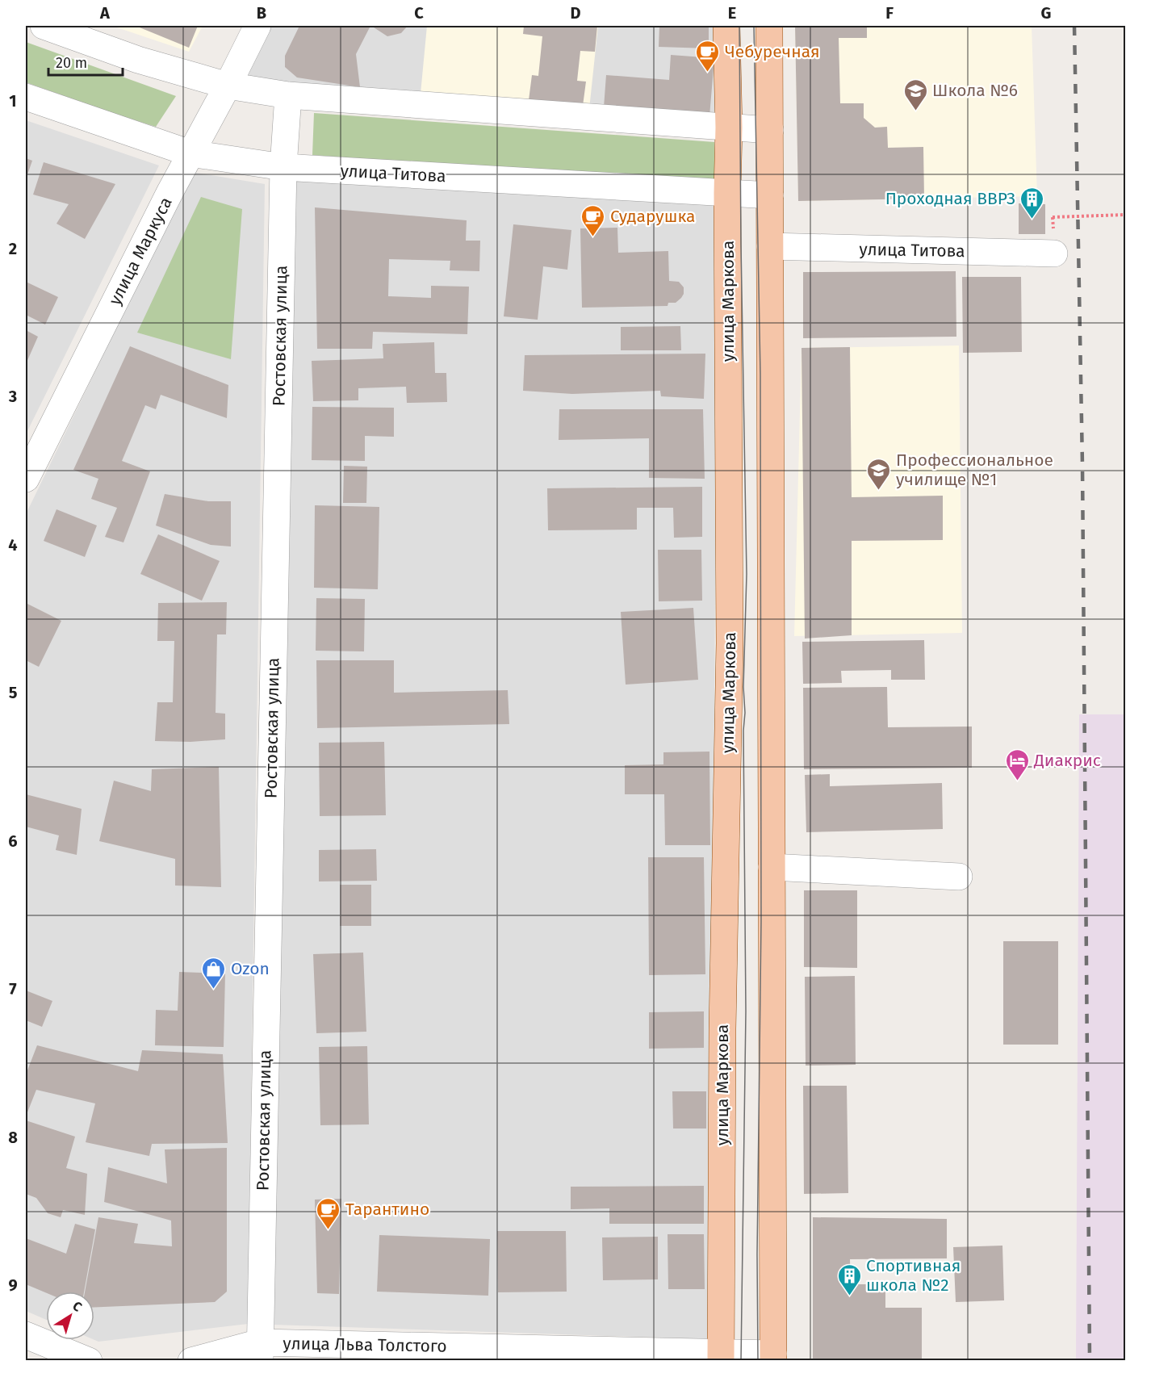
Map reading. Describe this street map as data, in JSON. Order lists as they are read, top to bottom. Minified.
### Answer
{"streets":{"main road":["улица Маркова"],"street":["улица Титова","улица Маркуса","Ростовская улица","улица Льва Толстого"]},"crossings":[["улица Титова","улица Маркуса"],["улица Титова","улица Маркова"],["улица Титова","Ростовская улица"],["улица Маркова","улица Льва Толстого"],["Ростовская улица","улица Льва Толстого"]],"places":{"cafe":["Чебуречная","Сударушка","Тарантино"],"school or university":["Школа №6","Профессиональное училище №1"],"building":["Проходная ВВРЗ","Спортивная школа №2"],"hotel":["Диакрис"],"shop":["Ozon"]},"scale_bar":"20 m","north":"top right","grid":{"columns":["A","B","C","D","E","F","G"],"rows":["1","2","3","4","5","6","7","8","9"]}}
